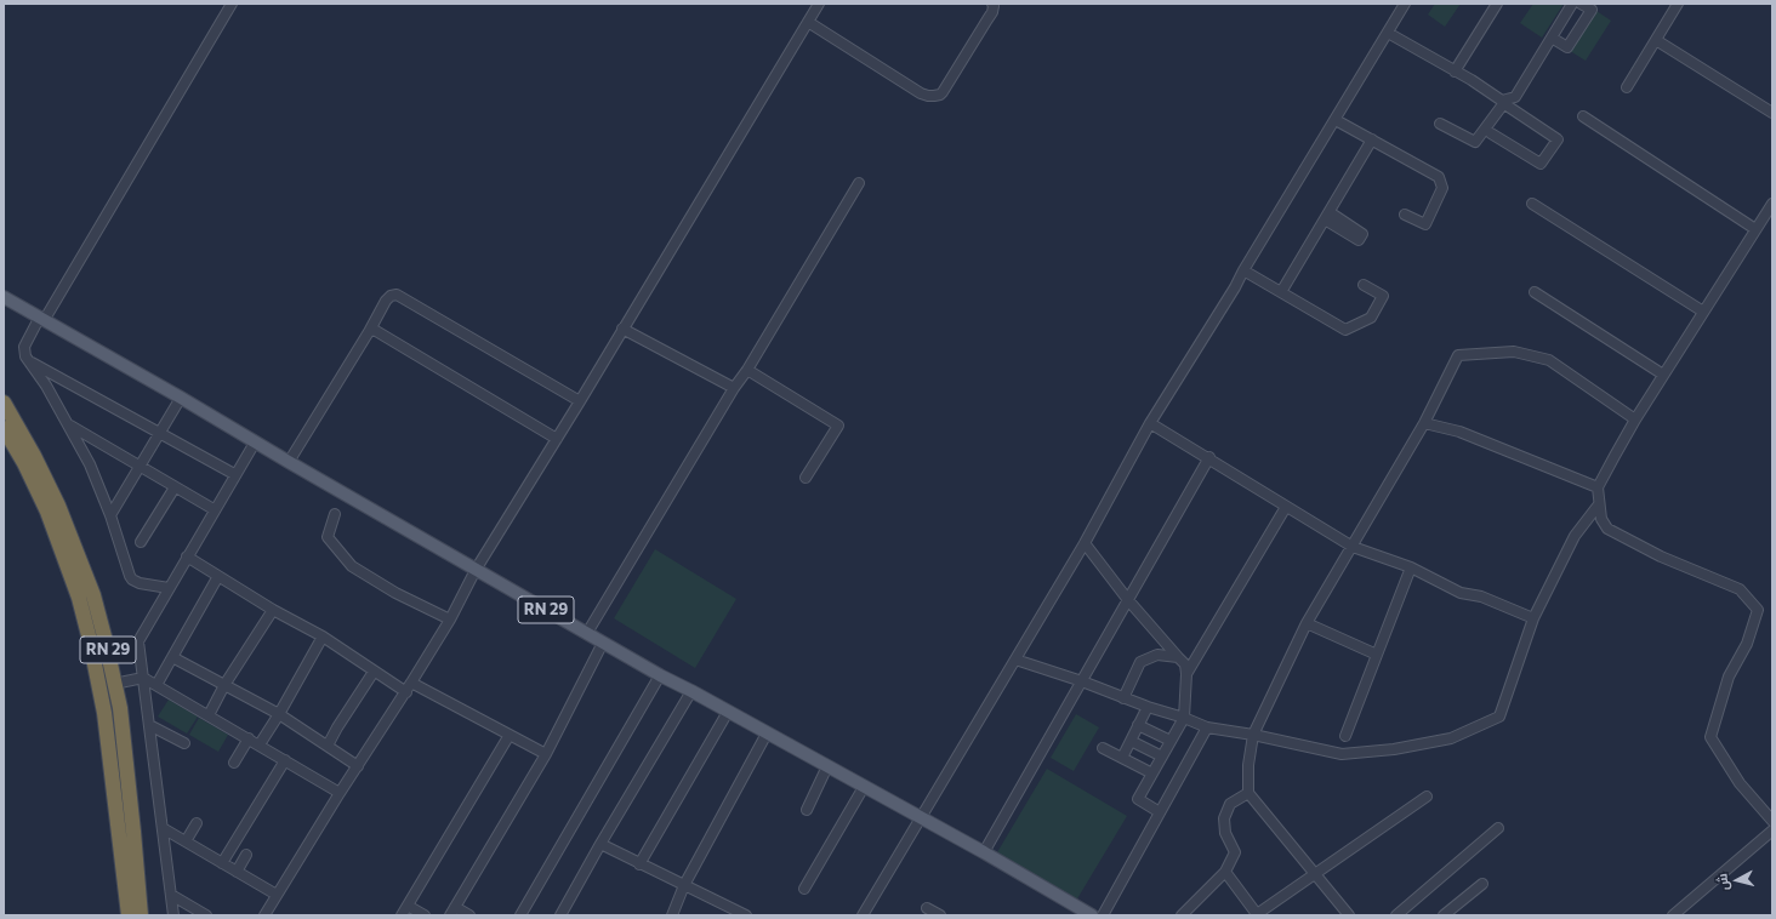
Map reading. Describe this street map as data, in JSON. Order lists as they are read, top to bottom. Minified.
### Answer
{"streets":{"highway":["RN 29"]},"north":"left"}
